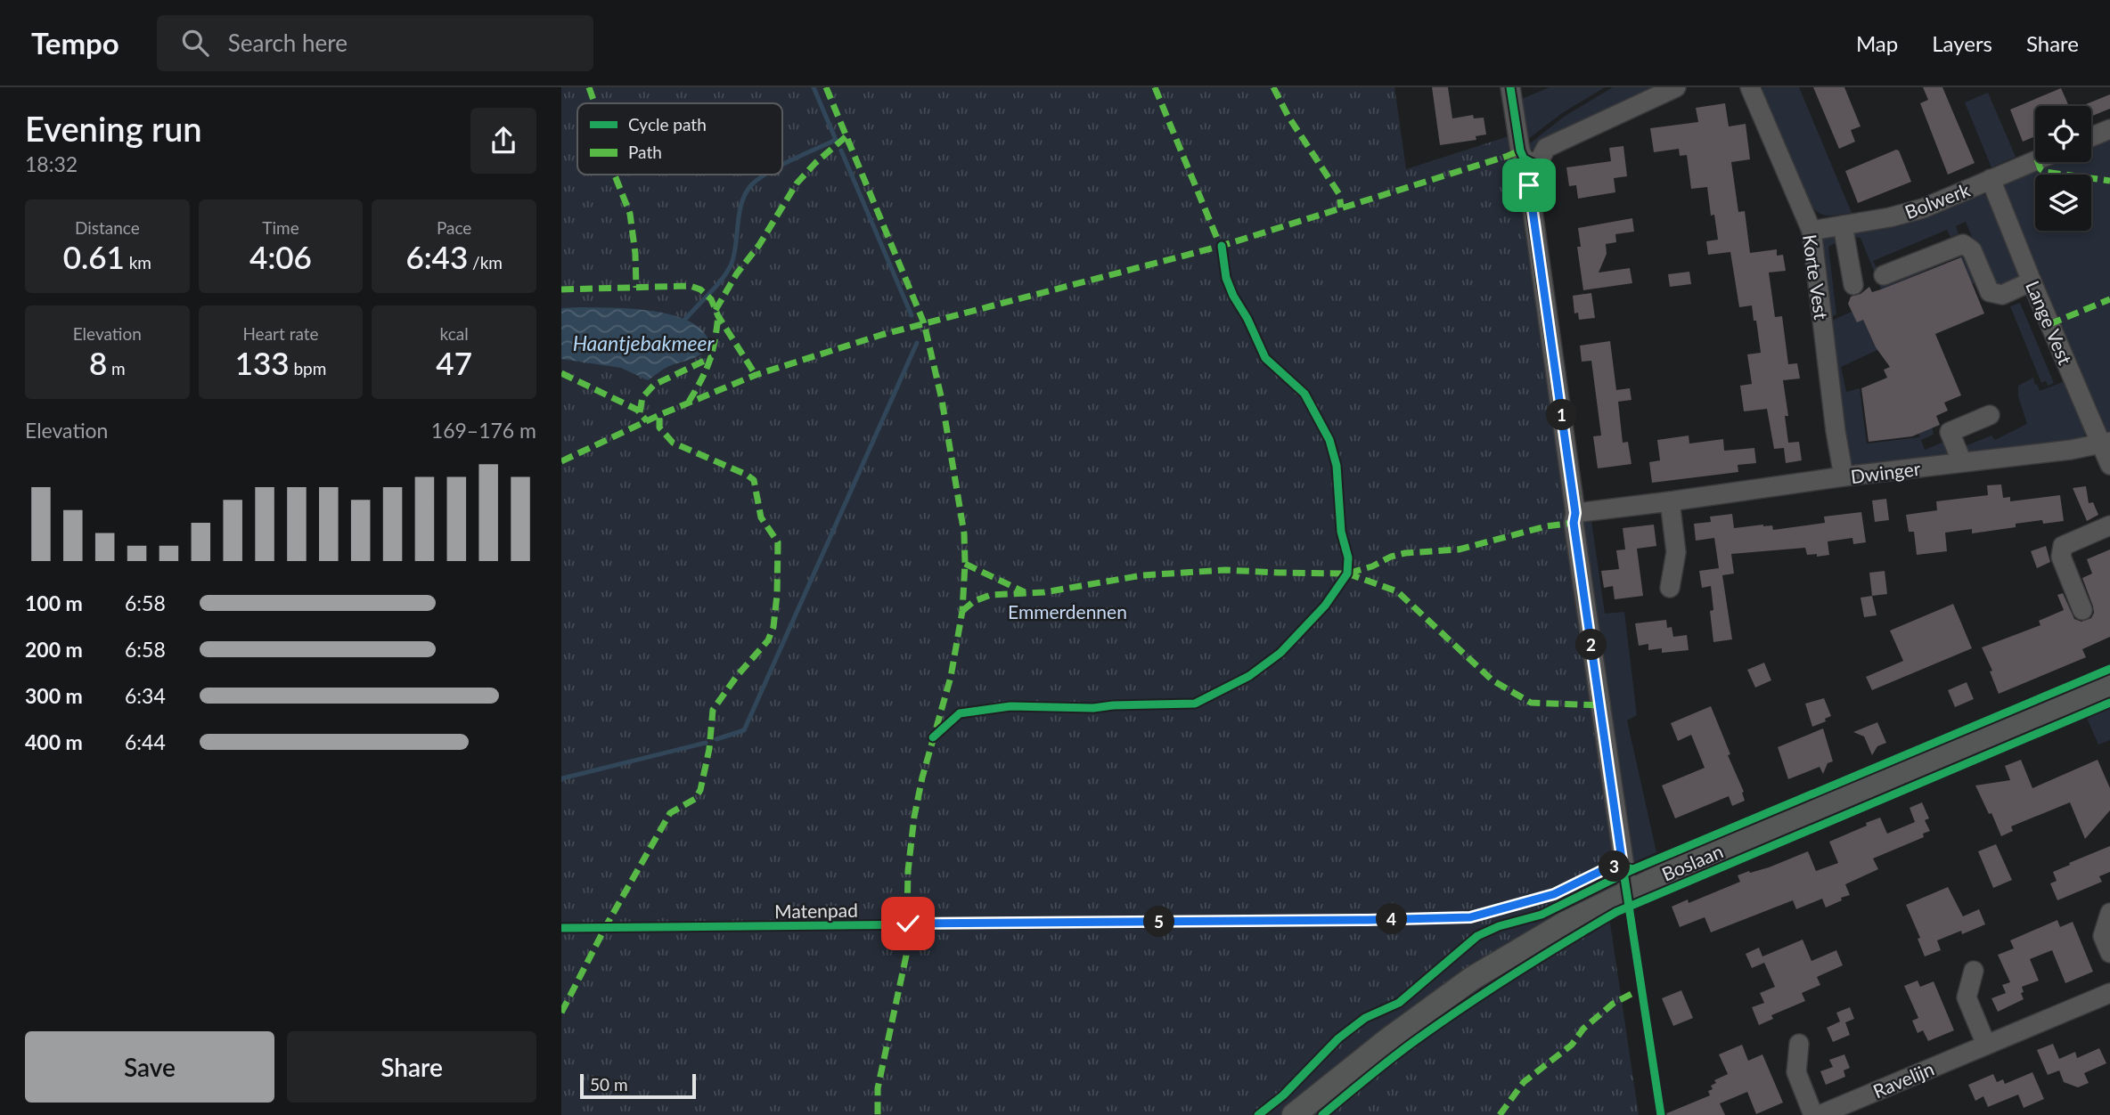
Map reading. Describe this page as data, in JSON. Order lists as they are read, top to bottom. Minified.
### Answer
{"streets":{"main road":["Boslaan"],"street":["Bolwerk","Korte Vest","Lange Vest","Dwinger","Ravelijn"],"cycle path":["Matenpad"]},"crossings":[["Bolwerk","Korte Vest"],["Bolwerk","Lange Vest"],["Korte Vest","Dwinger"],["Lange Vest","Dwinger"]],"water":["Haantjebakmeer"],"parks":["Emmerdennen"],"legend":["Cycle path","Path"],"scale_bar":"50 m","page":{"header":"Tempo","search":"Search here","nav":["Map","Layers","Share"],"heading":["Evening run","18:32"],"stats":[["Distance","0.61 km"],["Time","4:06"],["Pace","6:43 /km"],["Elevation","8 m"],["Heart rate","133 bpm"],["kcal","47"]],"pins":["1","2","3","4","5"],"chart":["Elevation","169–176 m"],"list":[{"name":"100 m","note":"6:58"},{"name":"200 m","note":"6:58"},{"name":"300 m","note":"6:34"},{"name":"400 m","note":"6:44"}],"buttons":["Save","Share"],"scale":"50 m"}}
